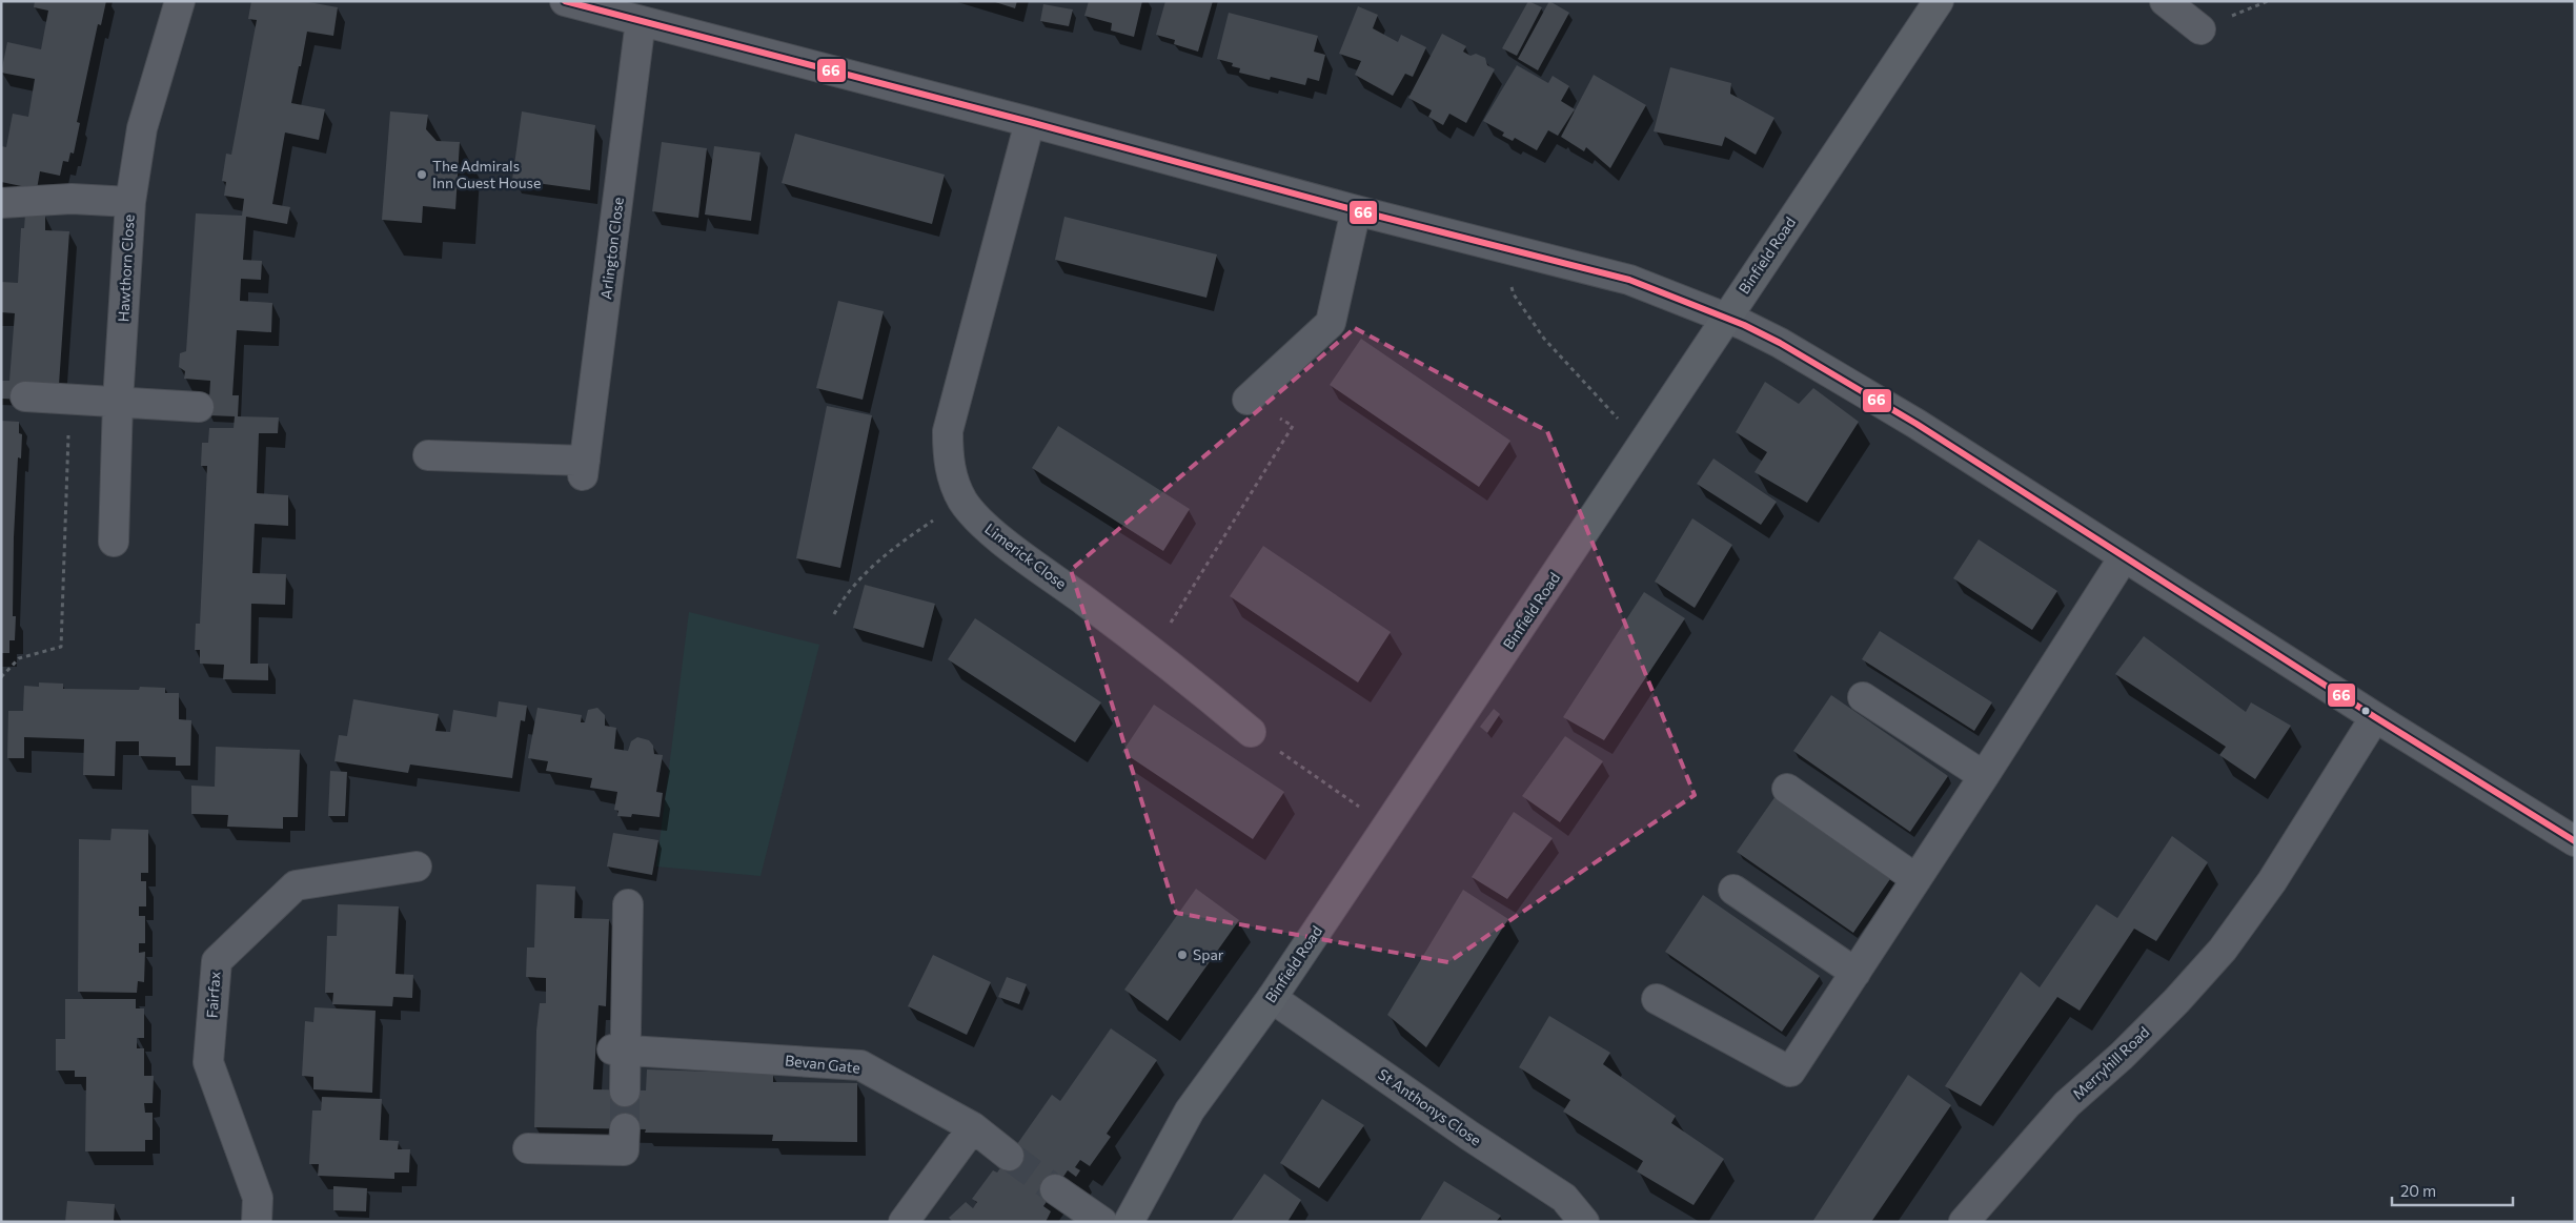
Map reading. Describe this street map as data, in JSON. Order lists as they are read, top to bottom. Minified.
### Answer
{"streets":{"main road":["Binfield Road"],"street":["Arlington Close","Hawthorn Close","Limerick Close","Fairfax","Merryhill Road","Bevan Gate","St Anthonys Close"]},"crossings":[["Binfield Road","St Anthonys Close"]],"places":["The Admirals Inn Guest House","Spar"],"lines":["transit line 66"],"scale_bar":"20 m"}
